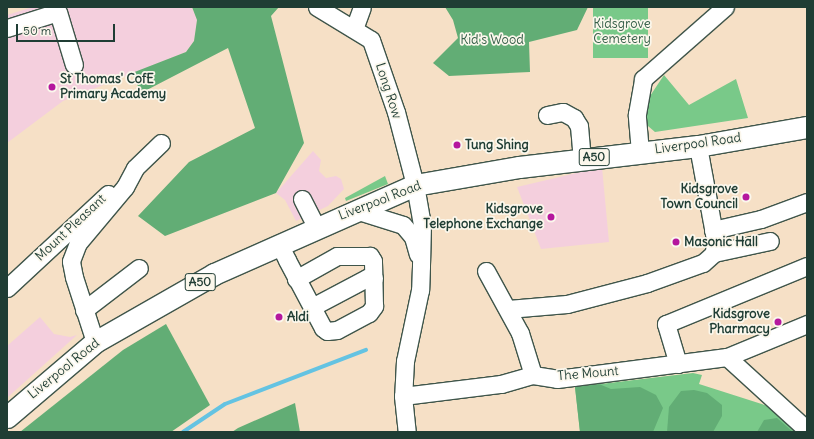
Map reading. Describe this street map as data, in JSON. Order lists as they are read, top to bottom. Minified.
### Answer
{"streets":{"main road":["Liverpool Road","A50"],"street":["Long Row","Mount Pleasant","The Mount"]},"crossings":[["Long Row","Liverpool Road"],["Liverpool Road","Mount Pleasant"]],"parks":["Kidsgrove Cemetery","Kid's Wood"],"places":["St Thomas' CofE Primary Academy","Tung Shing","Kidsgrove Town Council","Kidsgrove Telephone Exchange","Masonic Hall","Aldi","Kidsgrove Pharmacy"],"scale_bar":"50 m"}
